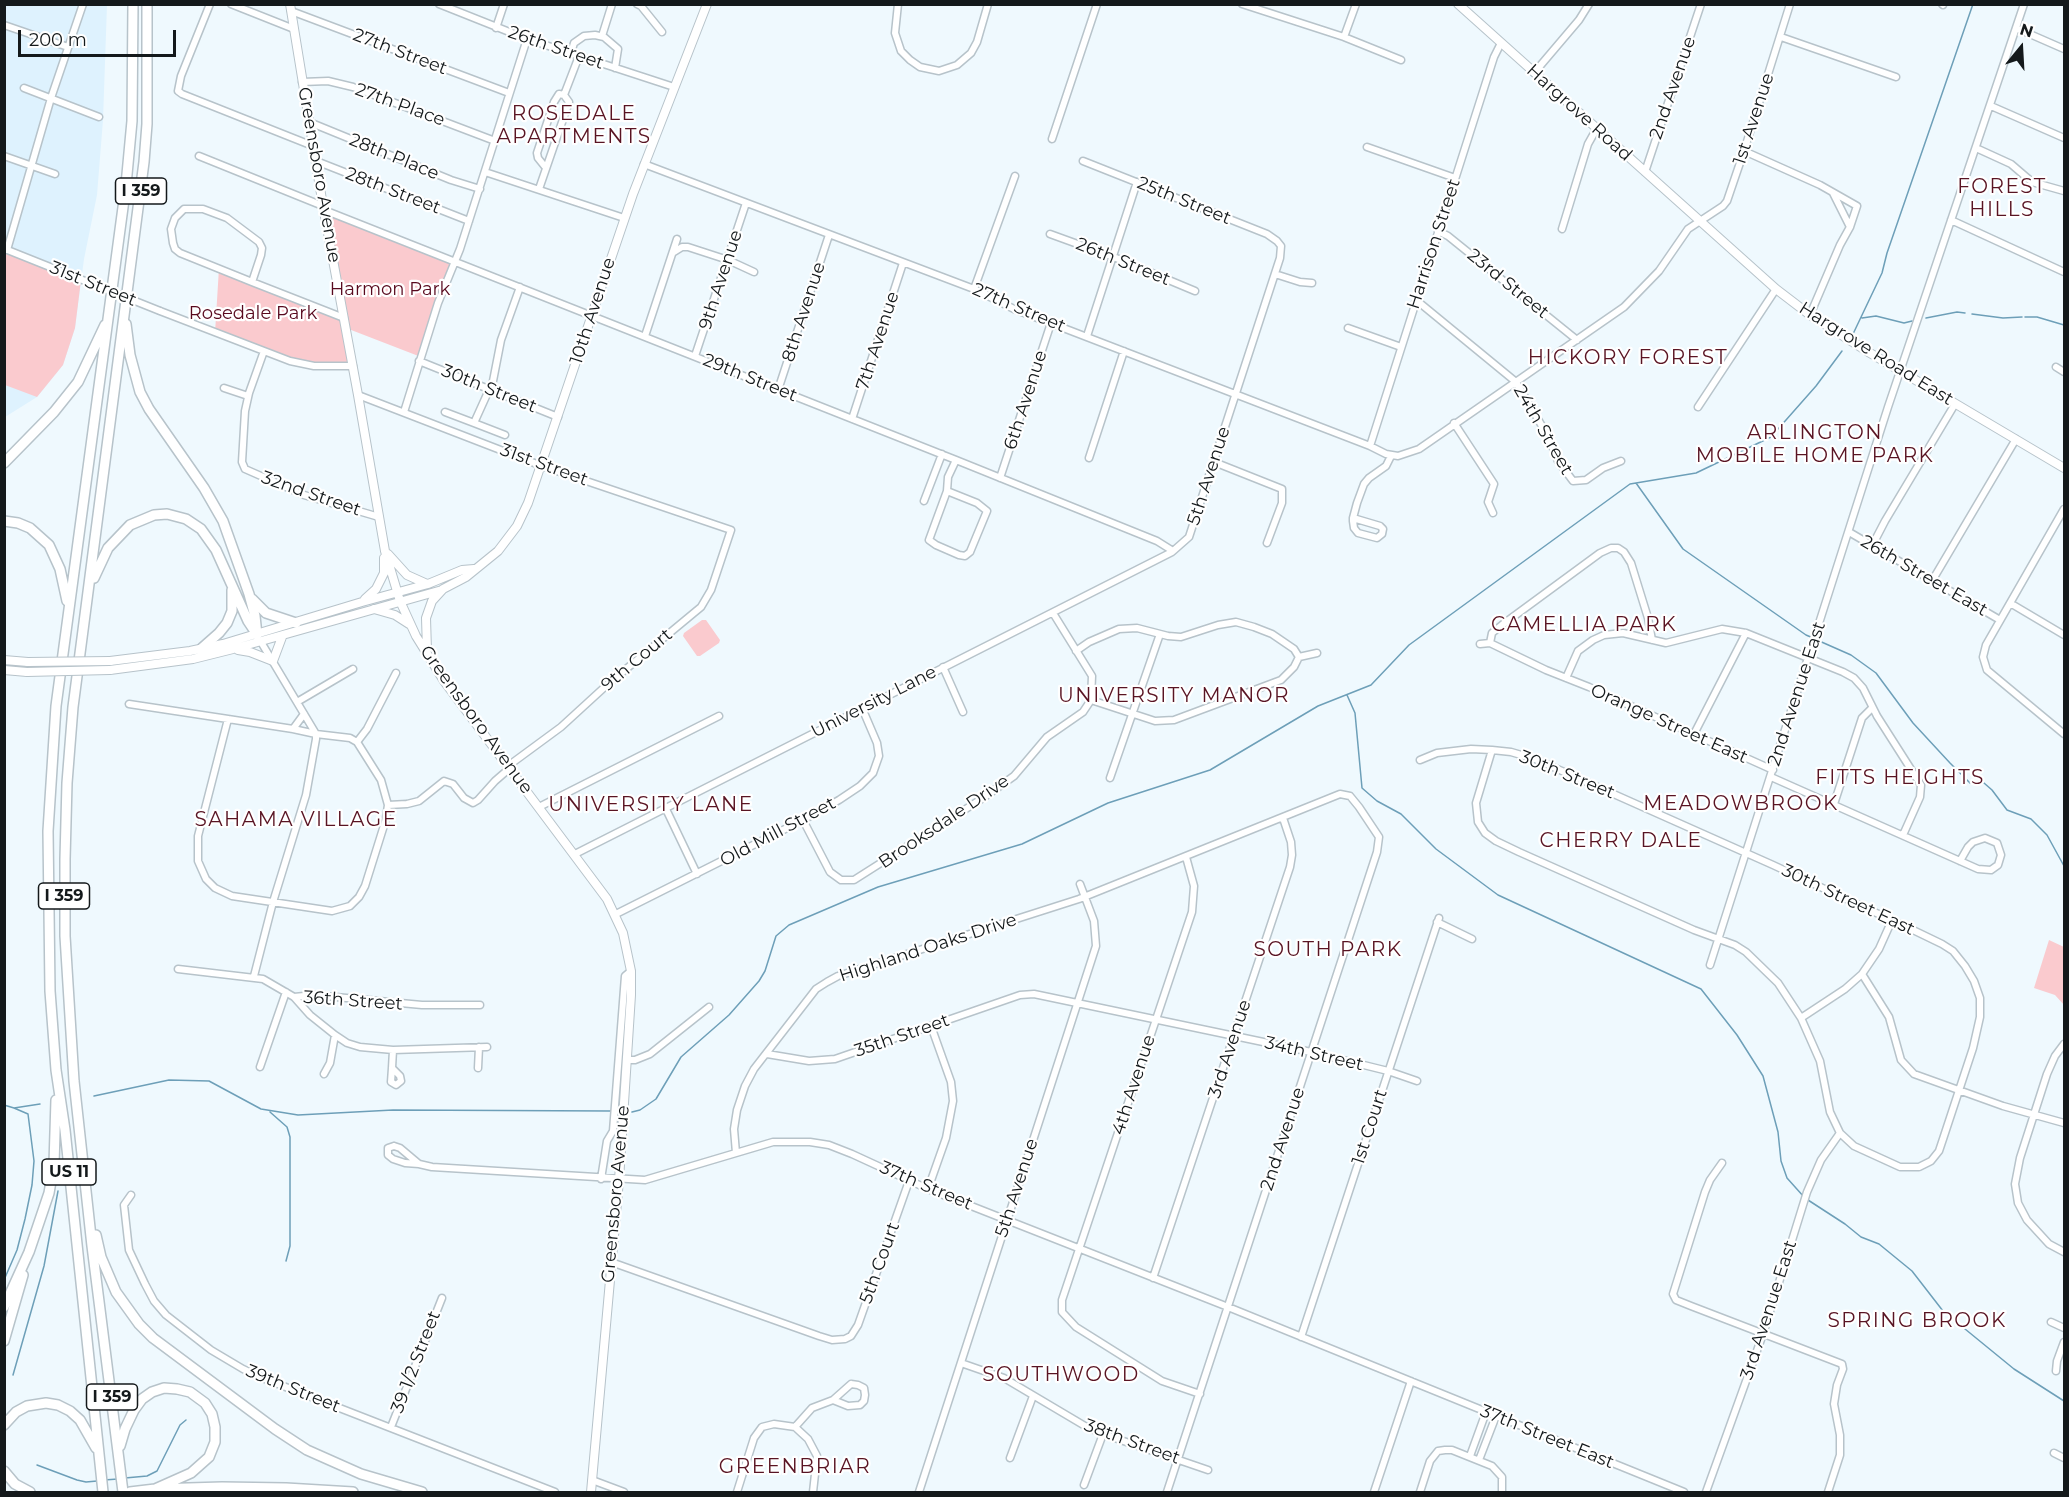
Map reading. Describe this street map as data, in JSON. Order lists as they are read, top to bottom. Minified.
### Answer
{"streets":{"highway":["I 359","US 11"],"main road":["Hargrove Road","Greensboro Avenue","10th Avenue","Hargrove Road East"],"street":["26th Street","27th Street","2nd Avenue","27th Place","1st Avenue","28th Place","28th Street","25th Street","Harrison Street","9th Avenue","31st Street","23rd Street","8th Avenue","7th Avenue","29th Street","30th Street","6th Avenue","24th Street","5th Avenue","32nd Street","26th Street East","9th Court","2nd Avenue East","University Lane","Orange Street East","Brooksdale Drive","Old Mill Street","30th Street East","Highland Oaks Drive","36th Street","35th Street","3rd Avenue","34th Street","4th Avenue","1st Court","37th Street","5th Court","3rd Avenue East","39 1/2 Street","39th Street","37th Street East","38th Street"]},"crossings":[["26th Street","10th Avenue"],["27th Street","1st Avenue"],["27th Street","Greensboro Avenue"],["27th Street","Harrison Street"],["27th Street","9th Avenue"],["27th Street","10th Avenue"],["27th Street","8th Avenue"],["27th Street","7th Avenue"],["27th Street","6th Avenue"],["27th Street","5th Avenue"],["2nd Avenue","Hargrove Road"],["2nd Avenue","3rd Avenue"],["2nd Avenue","34th Street"],["2nd Avenue","4th Avenue"],["2nd Avenue","37th Street"],["2nd Avenue","38th Street"],["27th Place","Greensboro Avenue"],["Hargrove Road","1st Avenue"],["Hargrove Road","Harrison Street"],["Hargrove Road","Hargrove Road East"],["1st Avenue","23rd Street"],["1st Avenue","Hargrove Road East"],["1st Avenue","24th Street"],["28th Place","Greensboro Avenue"],["Greensboro Avenue","28th Street"],["Greensboro Avenue","31st Street"],["Greensboro Avenue","29th Street"],["Greensboro Avenue","32nd Street"],["Greensboro Avenue","9th Court"],["Greensboro Avenue","University Lane"],["Greensboro Avenue","Old Mill Street"],["Greensboro Avenue","37th Street"],["Greensboro Avenue","5th Court"],["I 359","US 11"],["25th Street","5th Avenue"],["Harrison Street","23rd Street"],["Harrison Street","24th Street"],["9th Avenue","29th Street"],["31st Street","10th Avenue"],["31st Street","9th Court"],["10th Avenue","29th Street"],["10th Avenue","30th Street"],["8th Avenue","29th Street"],["7th Avenue","29th Street"],["Hargrove Road East","2nd Avenue East"],["29th Street","6th Avenue"],["29th Street","5th Avenue"],["29th Street","University Lane"],["30th Street","30th Street East"],["5th Avenue","University Lane"],["5th Avenue","Highland Oaks Drive"],["5th Avenue","34th Street"],["5th Avenue","37th Street"],["5th Avenue","38th Street"],["26th Street East","2nd Avenue East"],["2nd Avenue East","Orange Street East"],["2nd Avenue East","30th Street East"],["University Lane","Old Mill Street"],["Brooksdale Drive","Old Mill Street"],["Highland Oaks Drive","35th Street"],["Highland Oaks Drive","37th Street"],["35th Street","34th Street"],["3rd Avenue","34th Street"],["3rd Avenue","37th Street"],["34th Street","4th Avenue"],["34th Street","1st Court"],["4th Avenue","37th Street"],["1st Court","37th Street"],["37th Street","5th Court"],["37th Street","37th Street East"],["39 1/2 Street","39th Street"]],"districts":["ROSEDALE APARTMENTS","FOREST HILLS","HICKORY FOREST","ARLINGTON MOBILE HOME PARK","CAMELLIA PARK","UNIVERSITY MANOR","FITTS HEIGHTS","MEADOWBROOK","UNIVERSITY LANE","SAHAMA VILLAGE","CHERRY DALE","SOUTH PARK","SPRING BROOK","SOUTHWOOD","GREENBRIAR"],"parks":["Harmon Park","Rosedale Park"],"scale_bar":"200 m","north":"top"}
